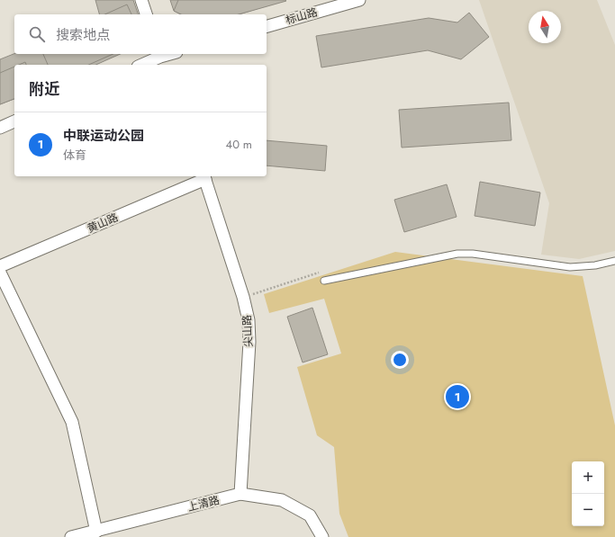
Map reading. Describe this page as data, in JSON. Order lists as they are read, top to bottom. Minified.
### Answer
{"streets":{"street":["标山路","黄山路","尖山路","上清路"]},"crossings":[["黄山路","尖山路"],["尖山路","上清路"]],"north":"top","page":{"search":"搜索地点","heading":"附近","list":[{"mark":"1","name":"中联运动公园","note":"体育","value":"40 m"}],"pins":"1","map_buttons":["+","−"]}}
